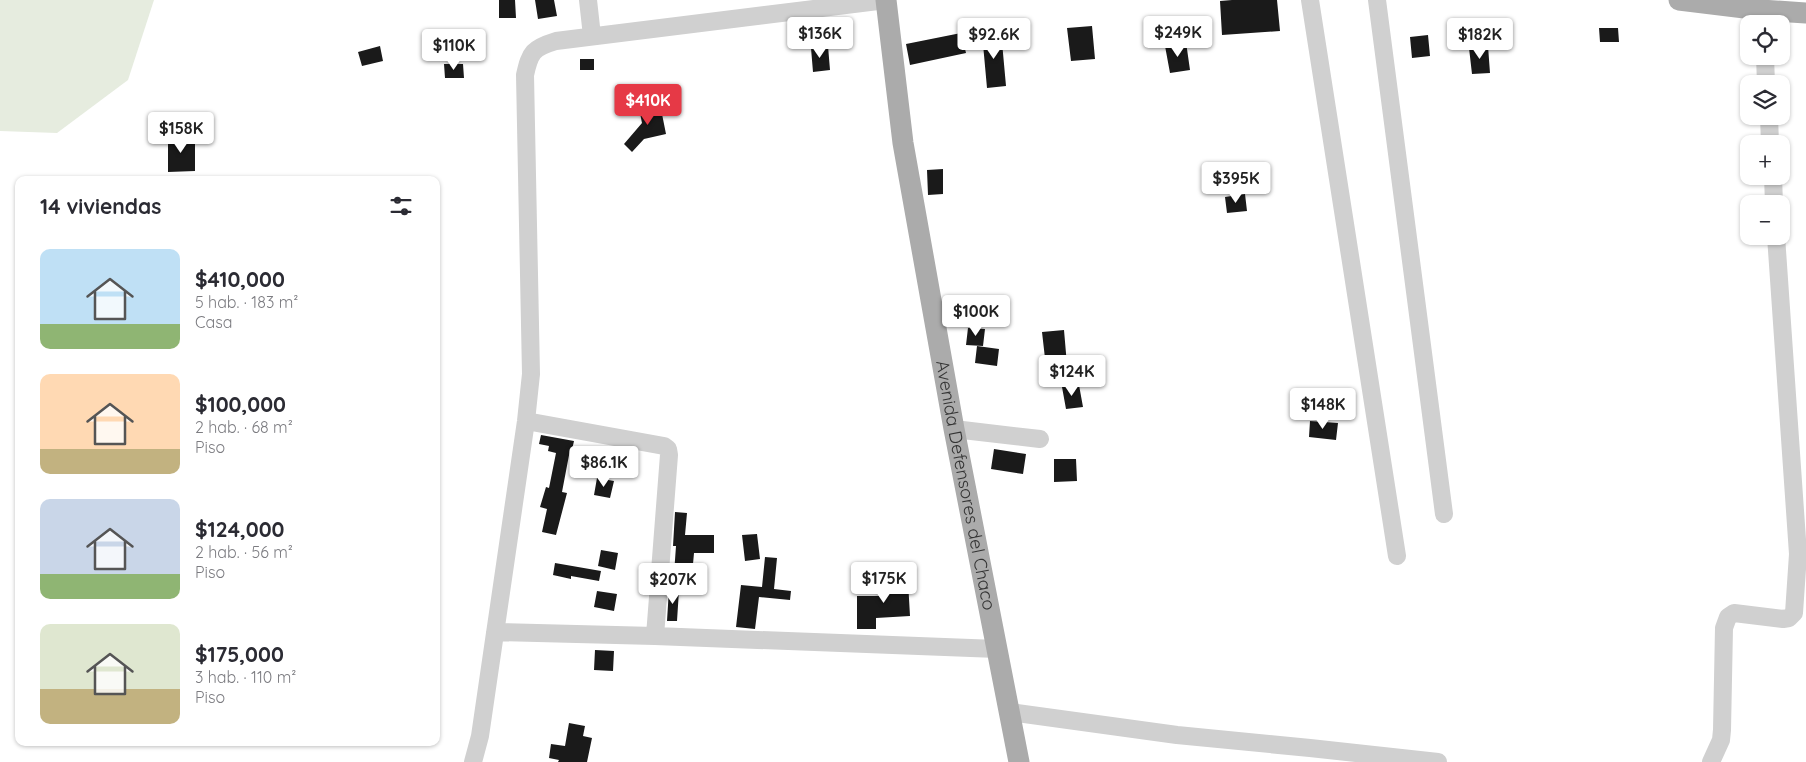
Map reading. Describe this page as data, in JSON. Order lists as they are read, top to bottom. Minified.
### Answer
{"streets":{"main road":["Avenida Defensores del Chaco"]},"page":{"map_buttons":["+","−"],"price":["$249K","$136K","$92.6K","$182K","$110K","$410K","$158K","$395K","$100K","$124K","$148K","$86.1K","$175K","$207K"],"heading":"14 viviendas","list":[{"name":"$410,000","note":"5 hab. · 183 m² · Casa"},{"name":"$100,000","note":"2 hab. · 68 m² · Piso"},{"name":"$124,000","note":"2 hab. · 56 m² · Piso"},{"name":"$175,000","note":"3 hab. · 110 m² · Piso"}]}}
